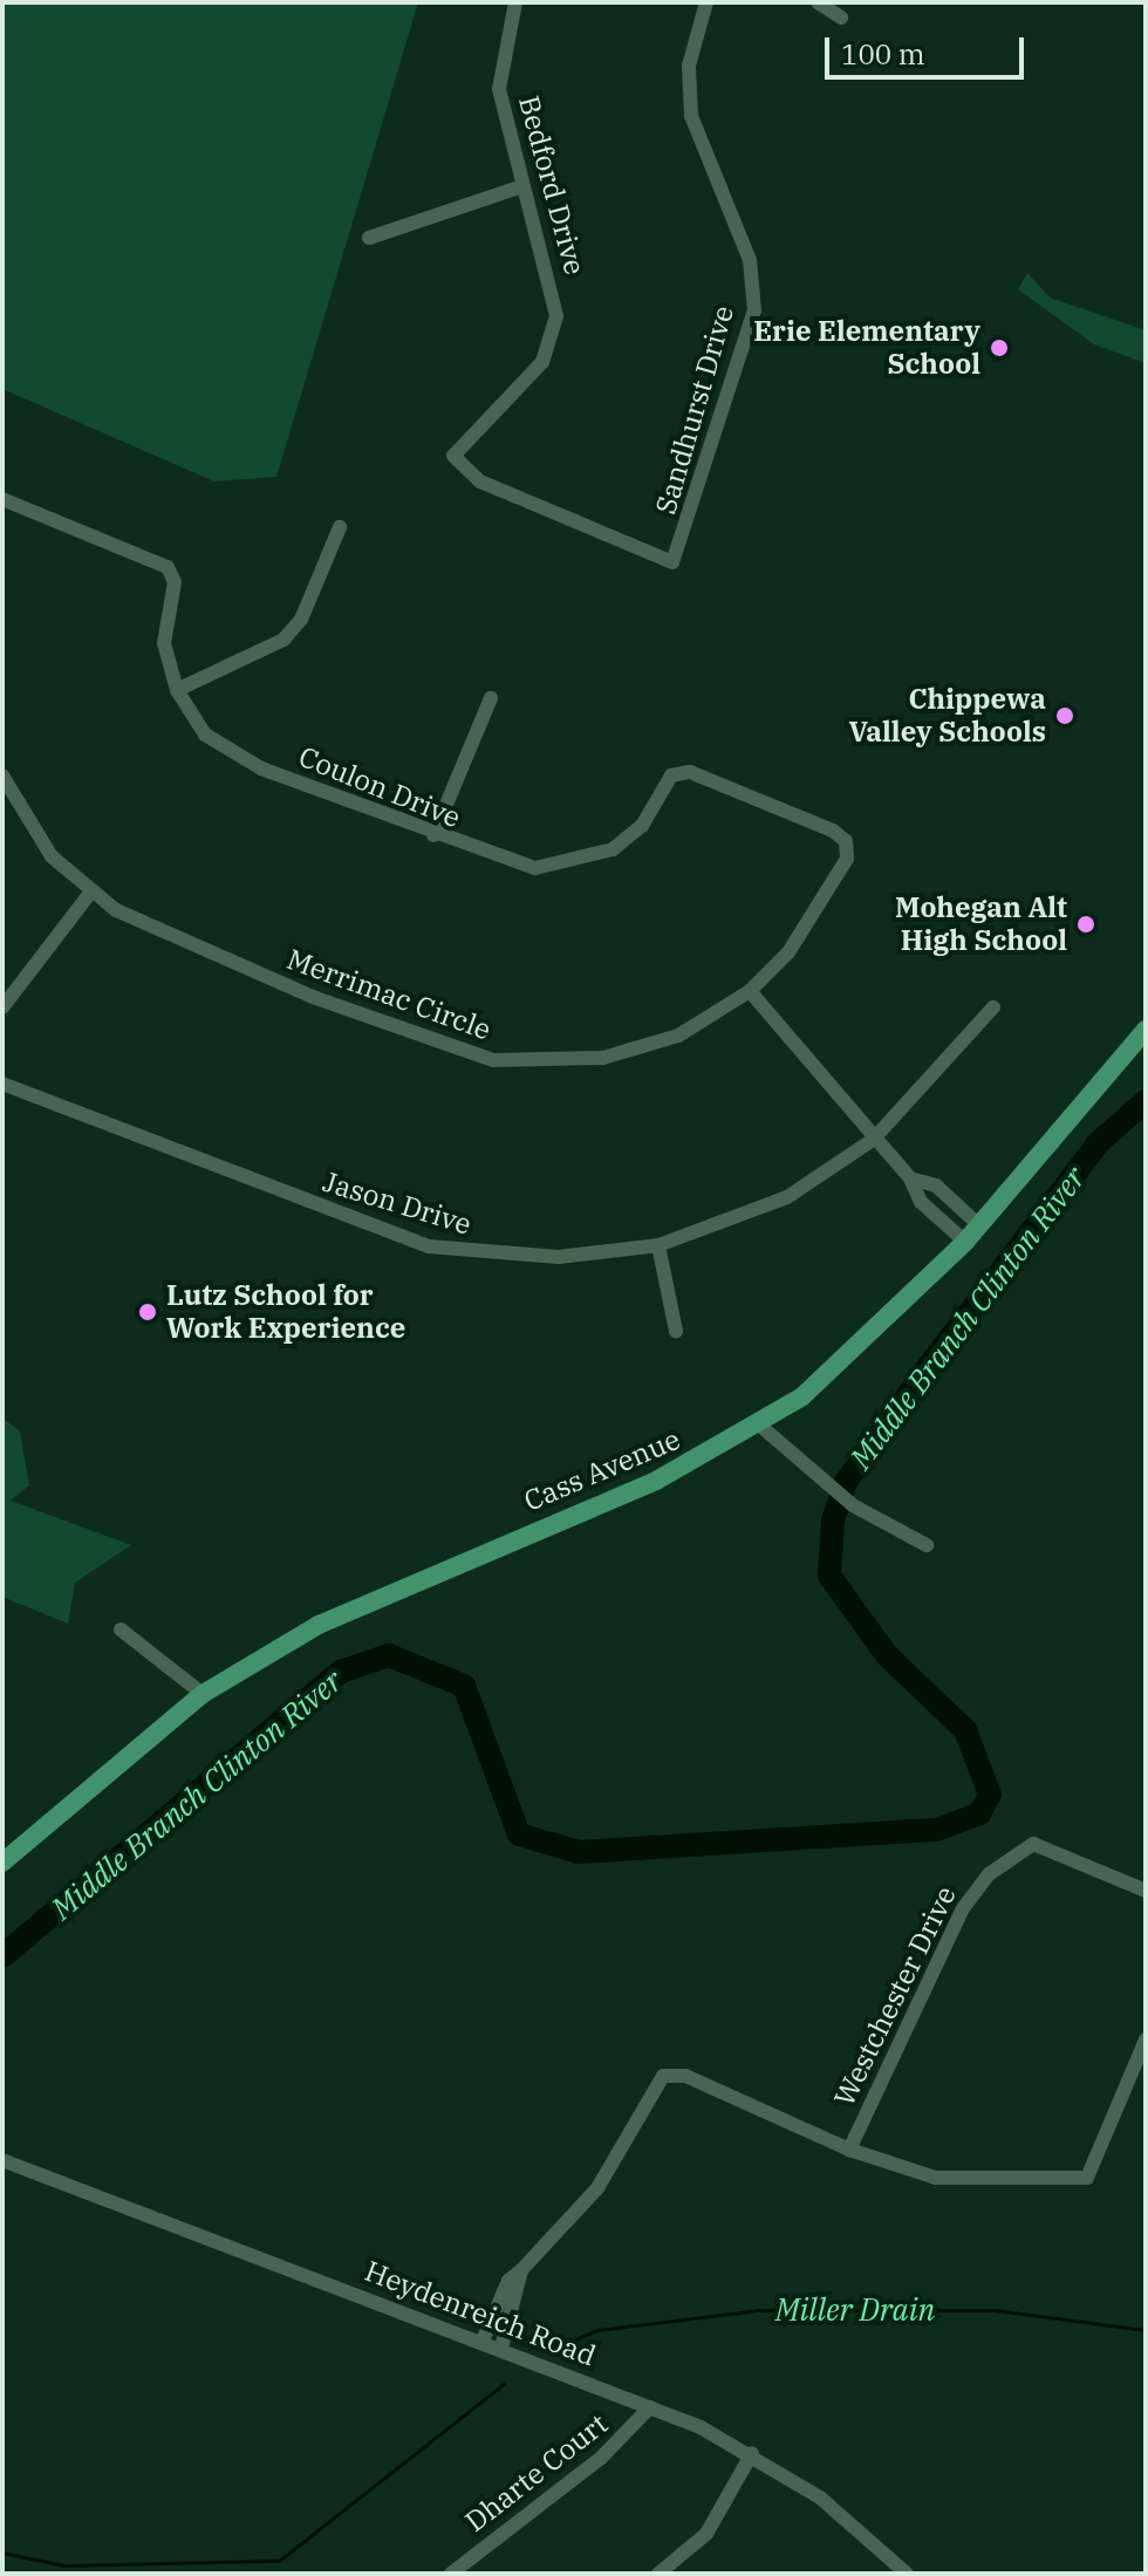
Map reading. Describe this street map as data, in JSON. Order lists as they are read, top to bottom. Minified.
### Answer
{"streets":{"main road":["Cass Avenue"],"street":["Bedford Drive","Sandhurst Drive","Coulon Drive","Merrimac Circle","Jason Drive","Westchester Drive","Heydenreich Road","Dharte Court"]},"crossings":[["Bedford Drive","Sandhurst Drive"],["Coulon Drive","Merrimac Circle"],["Westchester Drive","Heydenreich Road"],["Heydenreich Road","Dharte Court"]],"water":["Middle Branch Clinton River","Miller Drain"],"places":["Erie Elementary School","Chippewa Valley Schools","Mohegan Alt High School","Lutz School for Work Experience"],"scale_bar":"100 m"}
